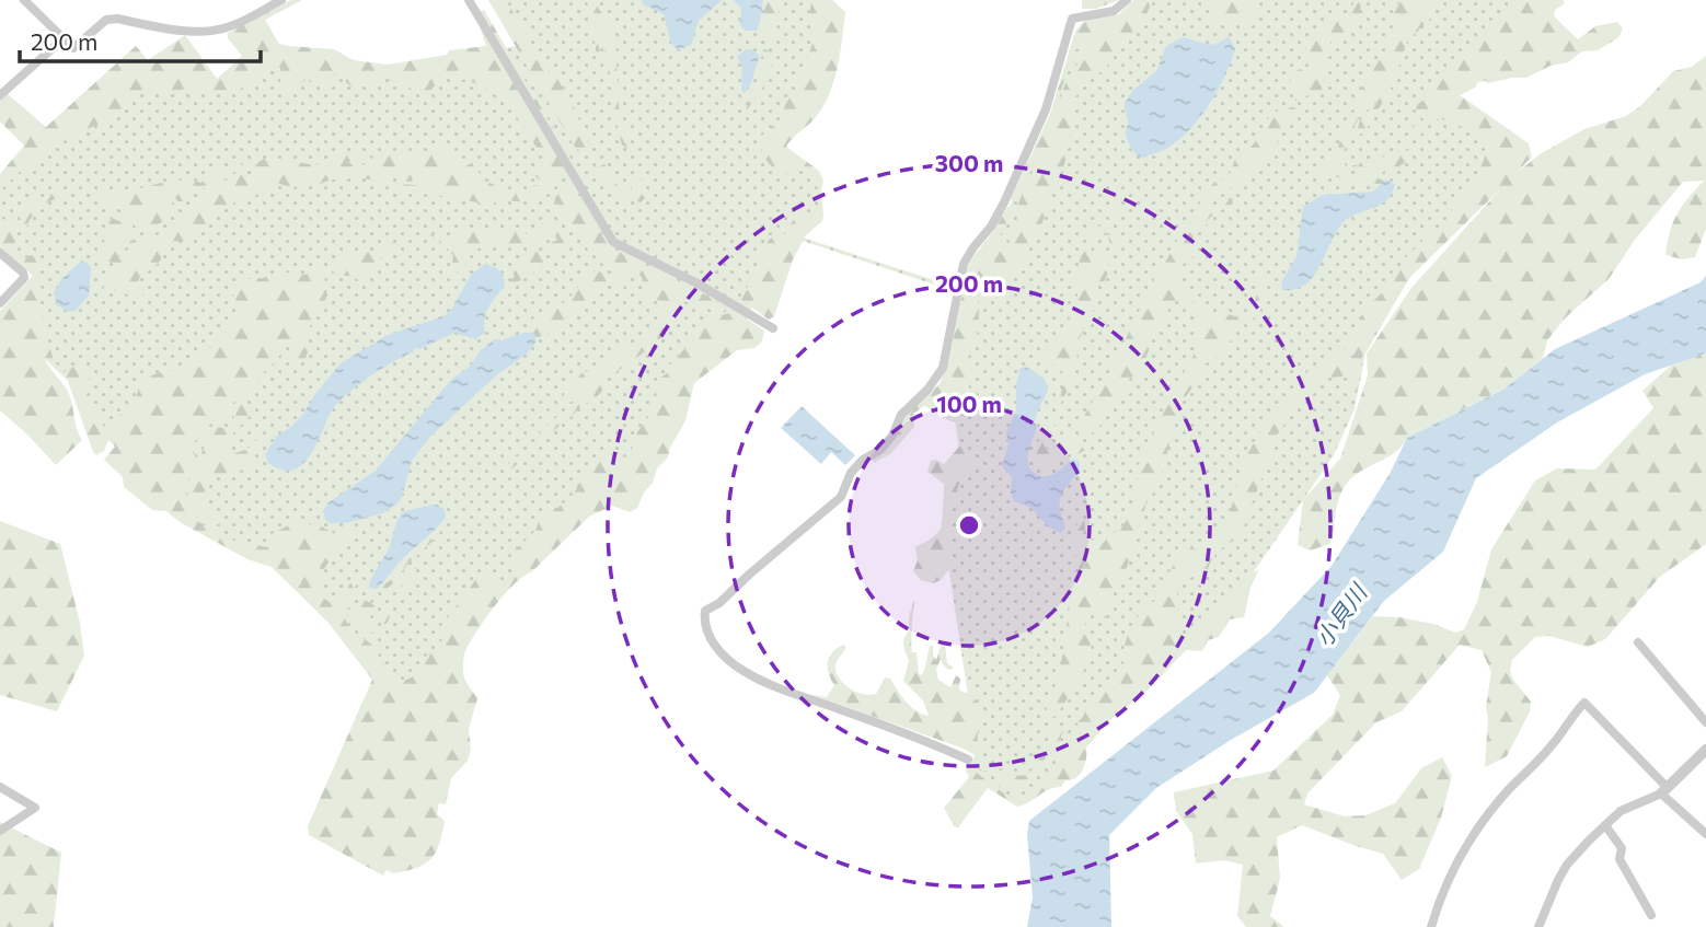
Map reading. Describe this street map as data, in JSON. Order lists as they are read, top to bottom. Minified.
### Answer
{"water":["小貝川"],"scale_bar":"200 m","rings":["300 m","200 m","100 m"]}
